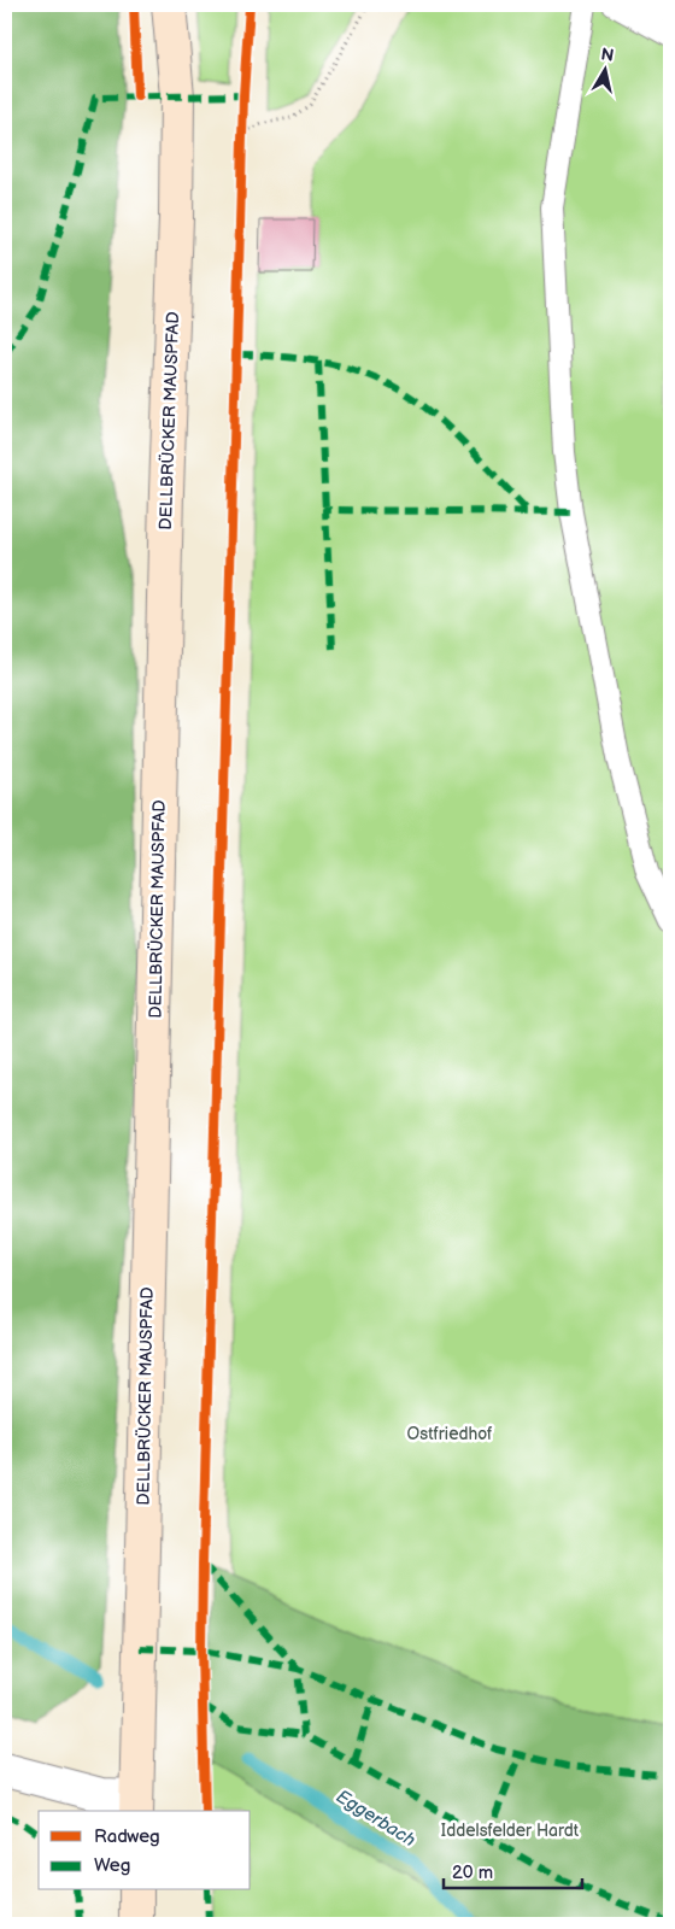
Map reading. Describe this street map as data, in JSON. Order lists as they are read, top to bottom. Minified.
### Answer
{"streets":{"main road":["DELLBRÜCKER MAUSPFAD"]},"water":["Eggerbach"],"parks":["Ostfriedhof","Iddelsfelder Hardt"],"legend":["Radweg","Weg"],"scale_bar":"20 m","north":"top"}
